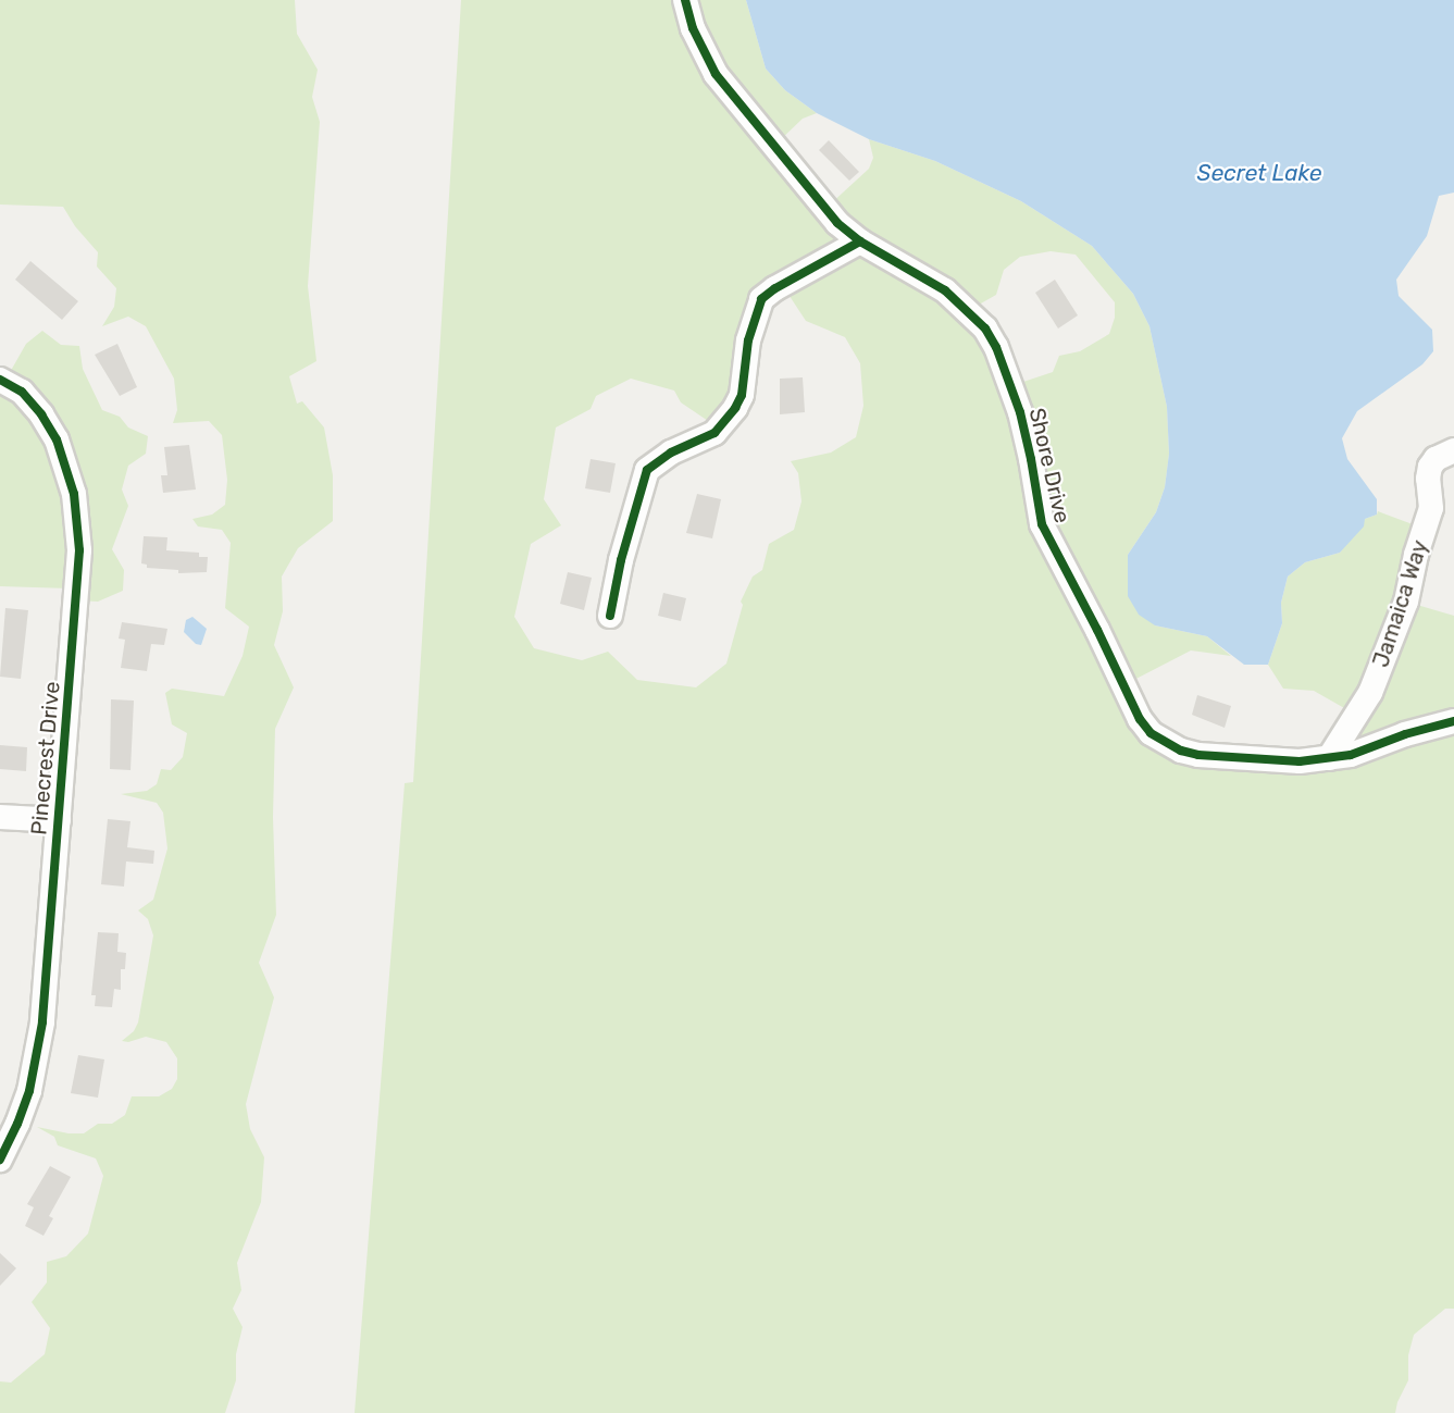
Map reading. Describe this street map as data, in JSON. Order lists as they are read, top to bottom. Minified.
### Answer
{"streets":{"street":["Shore Drive","Jamaica Way","Pinecrest Drive"]},"crossings":[["Shore Drive","Jamaica Way"]],"water":["Secret Lake"]}
